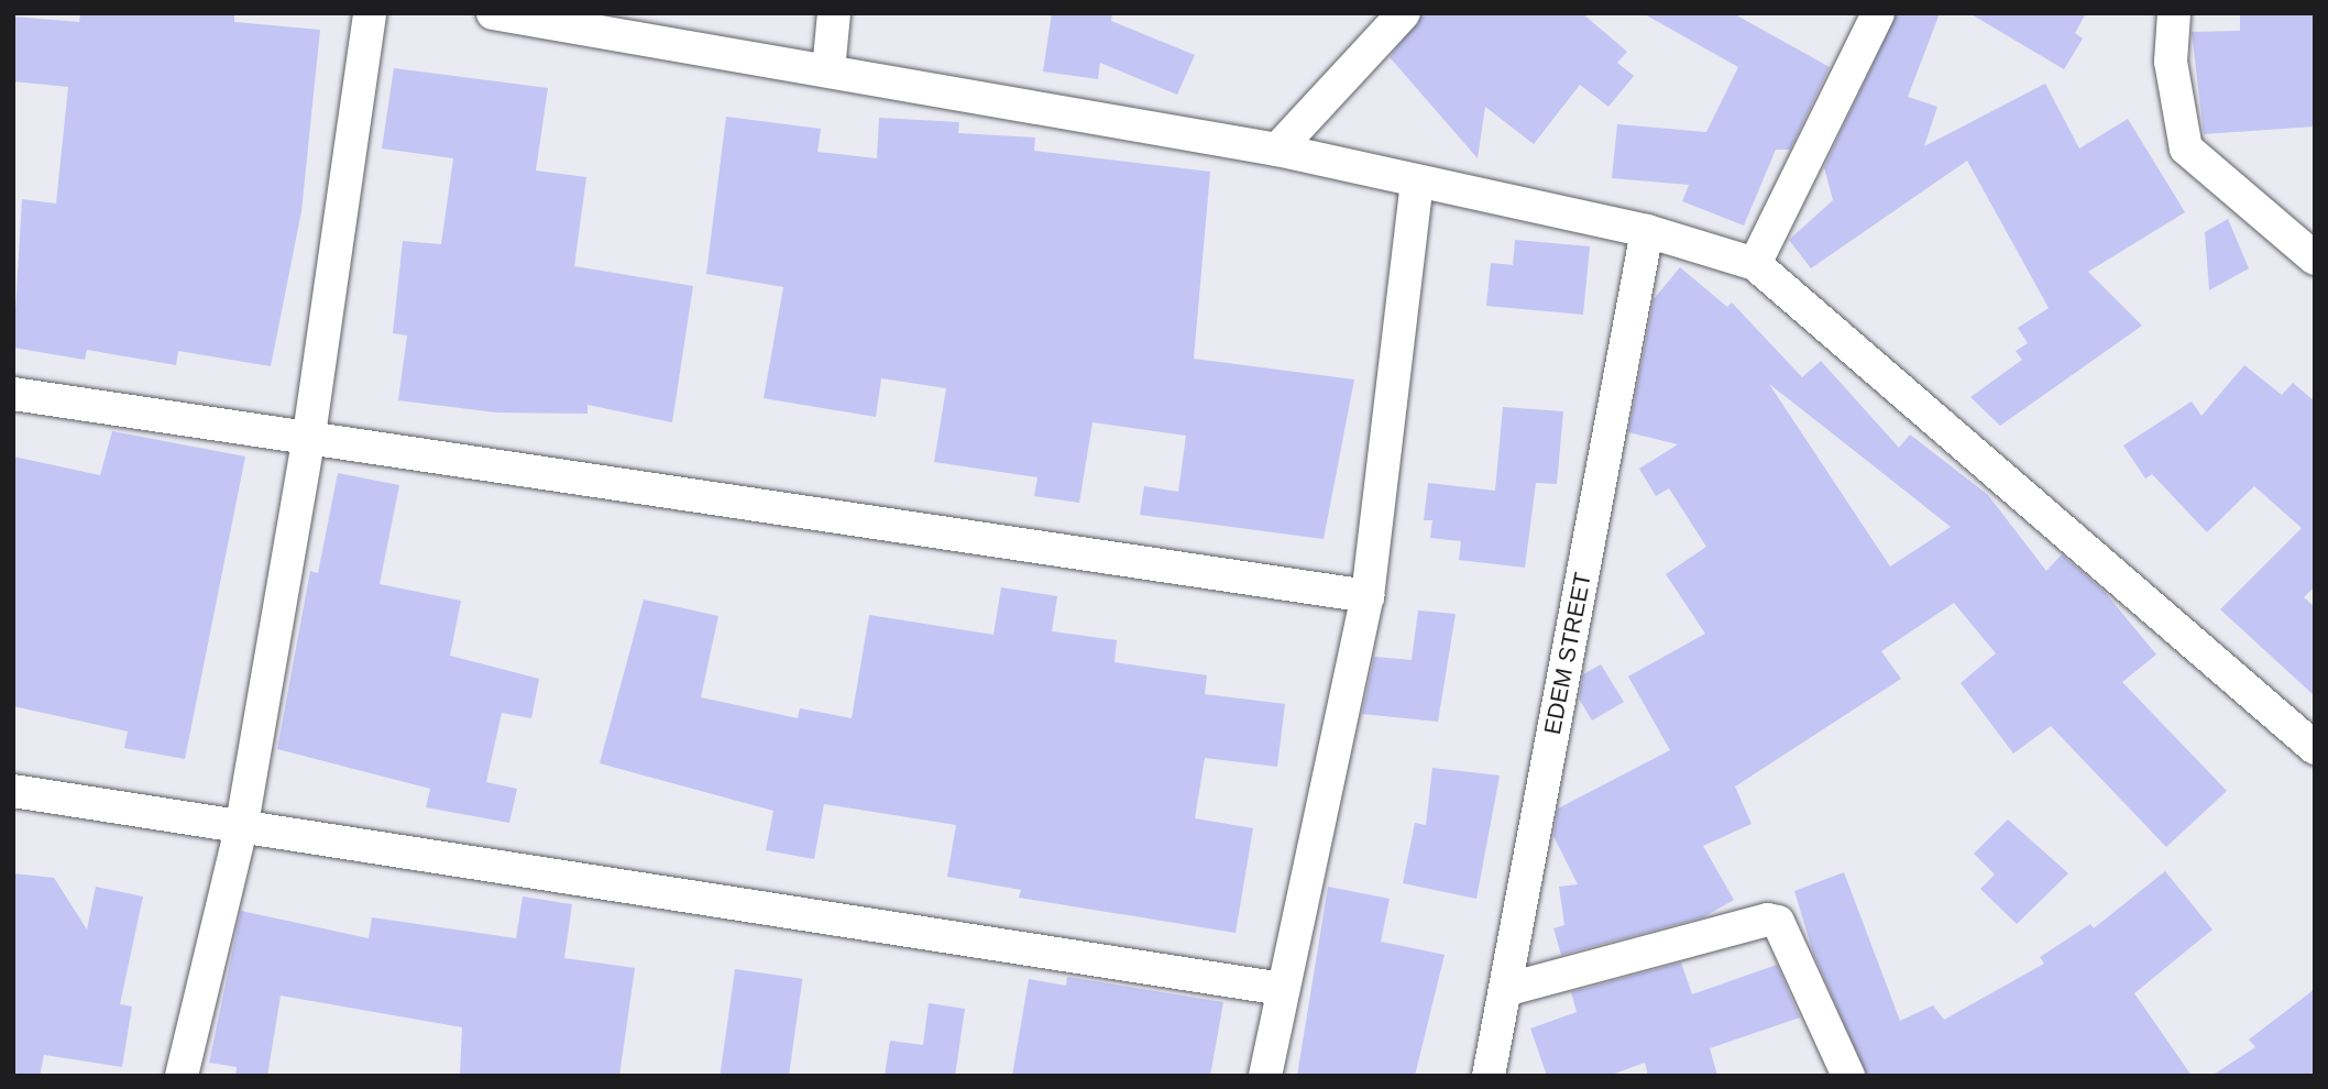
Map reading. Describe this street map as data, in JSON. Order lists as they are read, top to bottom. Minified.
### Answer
{"streets":{"street":["EDEM STREET"]}}
